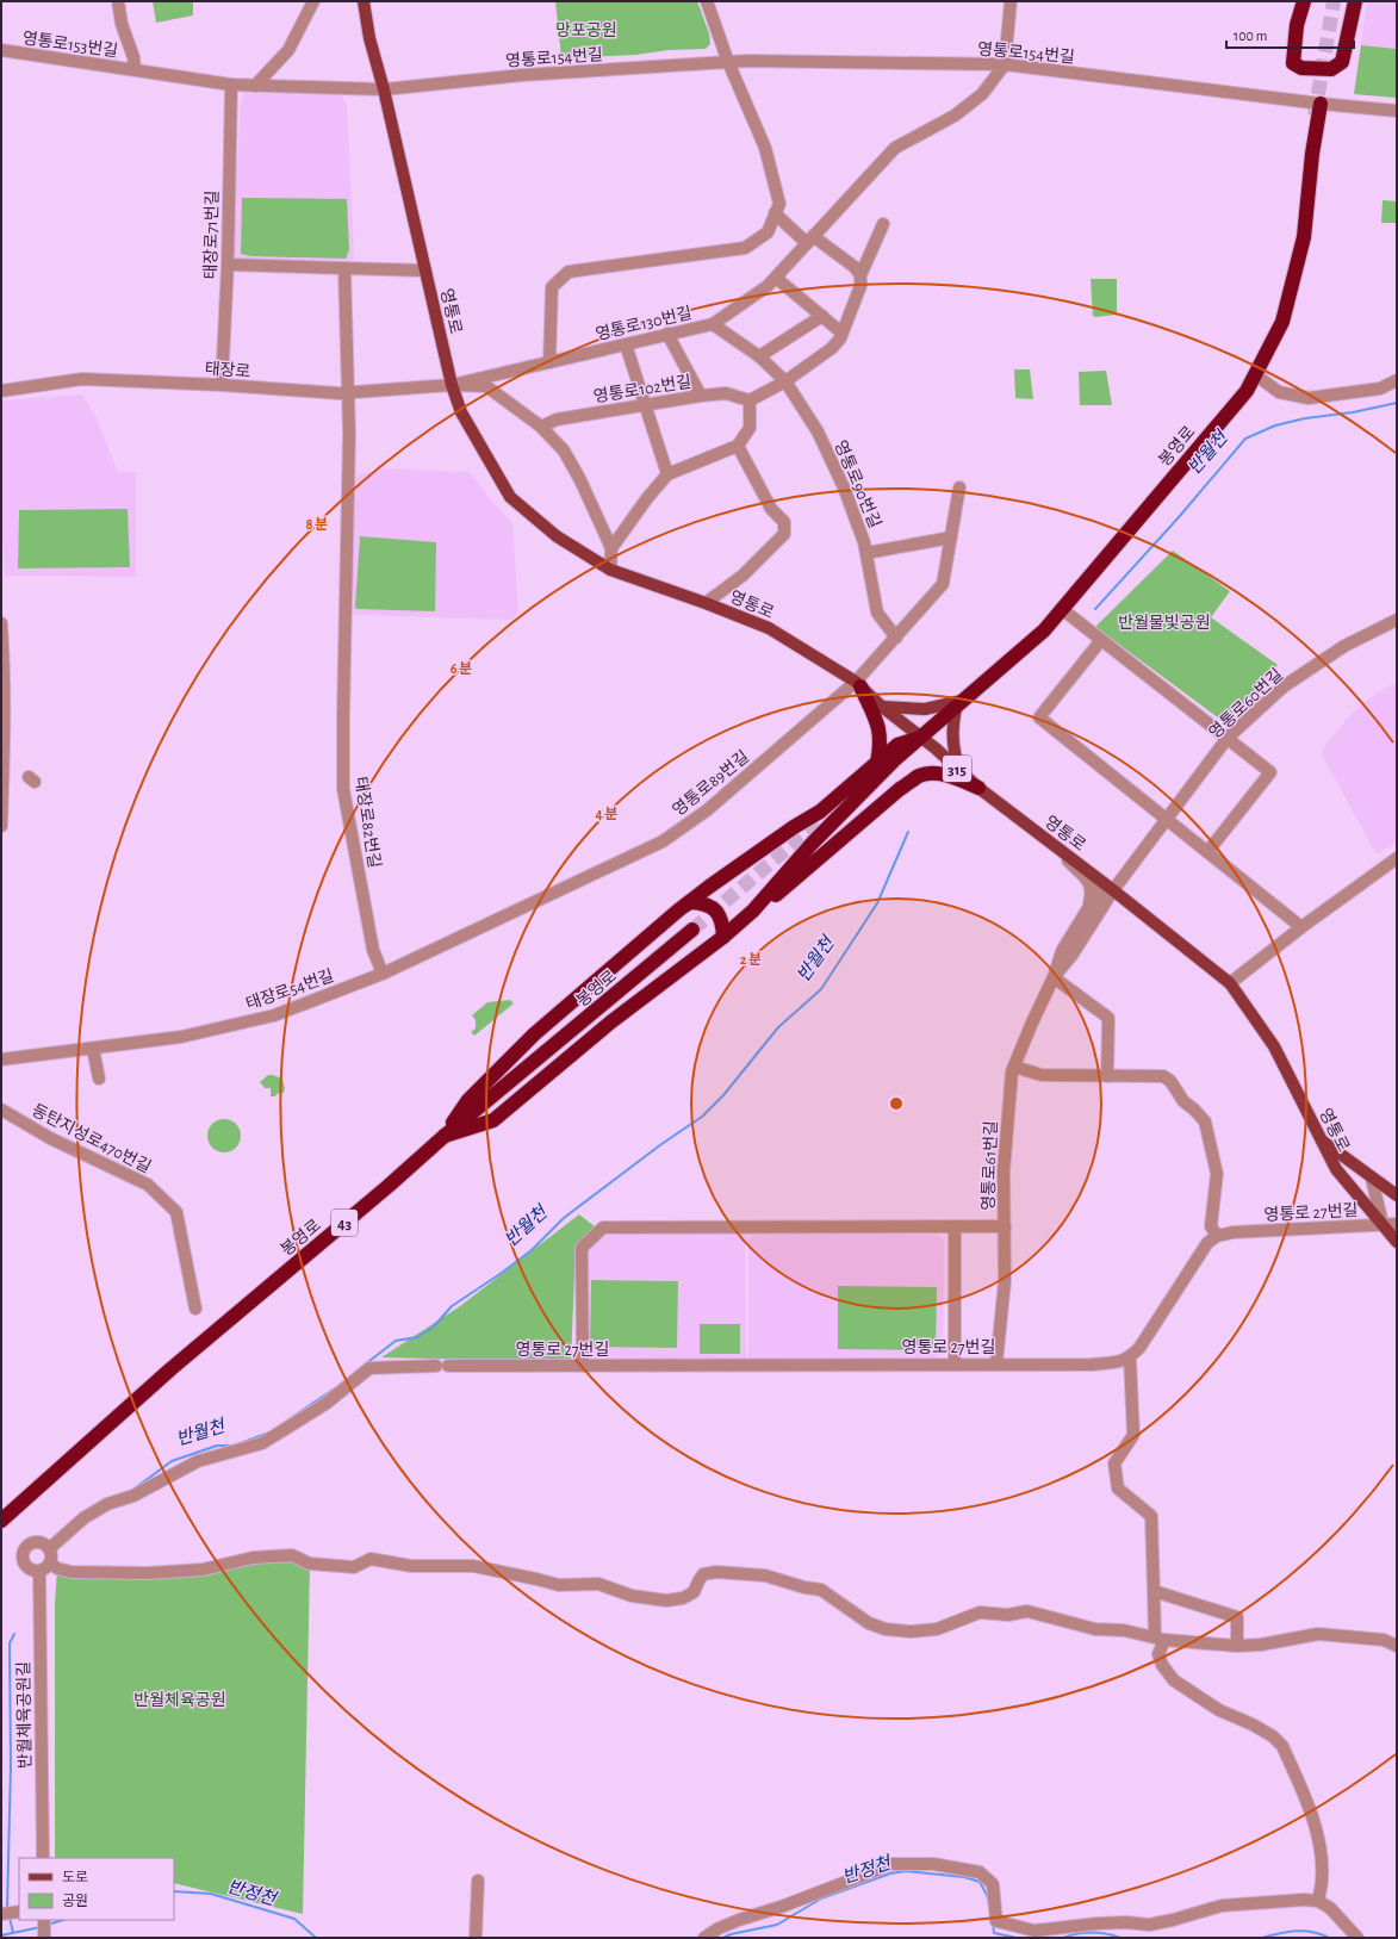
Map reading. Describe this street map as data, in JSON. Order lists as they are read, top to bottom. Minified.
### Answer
{"streets":{"highway":["봉영로","43"],"main road":["영통로","315"],"street":["영통로153번길","영통로154번길","태장로71번길","영통로130번길","태장로","영통로102번길","영통로90번길","영통로60번길","영통로89번길","태장로82번길","태장로54번길","동탄지성로470번길","영통로61번길","영통로 27번길","반월체육공원길"]},"crossings":[["영통로153번길","영통로154번길"],["영통로153번길","태장로71번길"],["영통로153번길","영통로"],["영통로154번길","영통로"],["영통로154번길","영통로130번길"],["영통로154번길","봉영로"],["태장로71번길","태장로"],["영통로","영통로130번길"],["영통로","태장로"],["영통로","봉영로"],["영통로","영통로60번길"],["영통로","영통로89번길"],["영통로","영통로 27번길"],["영통로130번길","태장로"],["영통로130번길","영통로90번길"],["태장로","태장로82번길"],["영통로89번길","태장로54번길"],["태장로82번길","태장로54번길"],["영통로61번길","영통로 27번길"],["영통로 27번길","반월체육공원길"]],"water":["반월천","반정천"],"parks":["망포공원","반월물빛공원","반월체육공원"],"legend":["도로","공원"],"scale_bar":"100 m","rings":["8 분","6 분","4 분","2 분"]}
